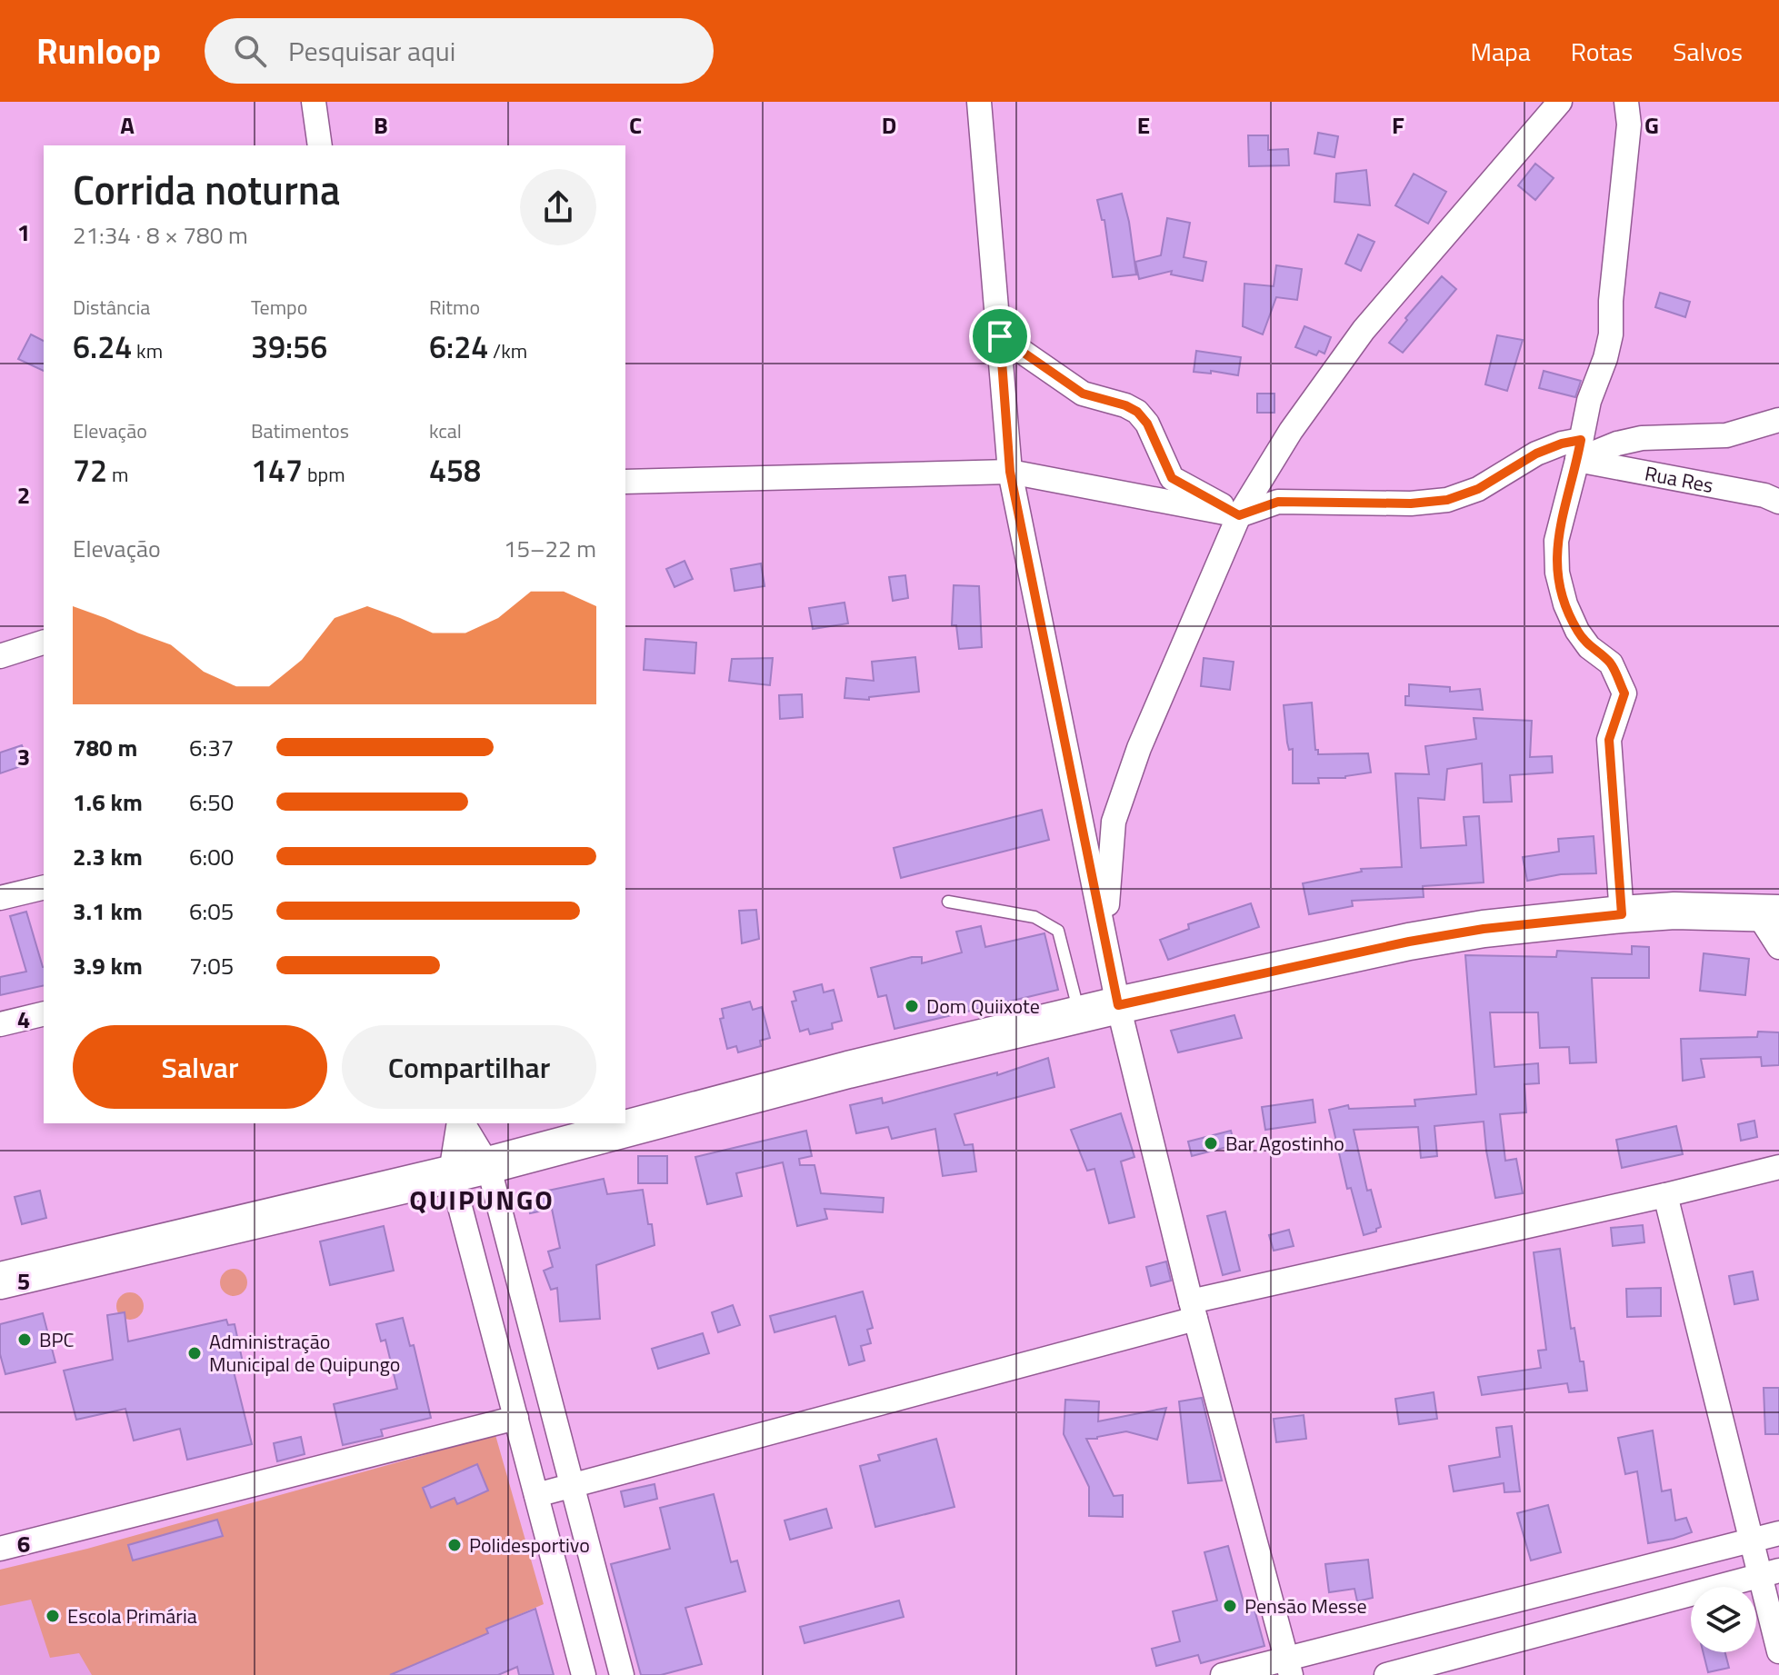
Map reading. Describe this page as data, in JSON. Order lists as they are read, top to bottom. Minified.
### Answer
{"streets":{"street":["Rua Res"]},"districts":["QUIPUNGO"],"places":["Dom Quiixote","Bar Agostinho","BPC","Administração Municipal de Quipungo","Polidesportivo","Pensão Messe","Escola Primária"],"page":{"header":"Runloop","search":"Pesquisar aqui","nav":["Mapa","Rotas","Salvos"],"heading":["Corrida noturna","21:34 · 8 × 780 m"],"stats":[["Distância","6.24 km"],["Tempo","39:56"],["Ritmo","6:24 /km"],["Elevação","72 m"],["Batimentos","147 bpm"],["kcal","458"]],"chart":["Elevação","15–22 m"],"list":[{"name":"780 m","note":"6:37"},{"name":"1.6 km","note":"6:50"},{"name":"2.3 km","note":"6:00"},{"name":"3.1 km","note":"6:05"},{"name":"3.9 km","note":"7:05"}],"buttons":["Salvar","Compartilhar"]},"grid":{"columns":["A","B","C","D","E","F","G"],"rows":["1","2","3","4","5","6"]}}
